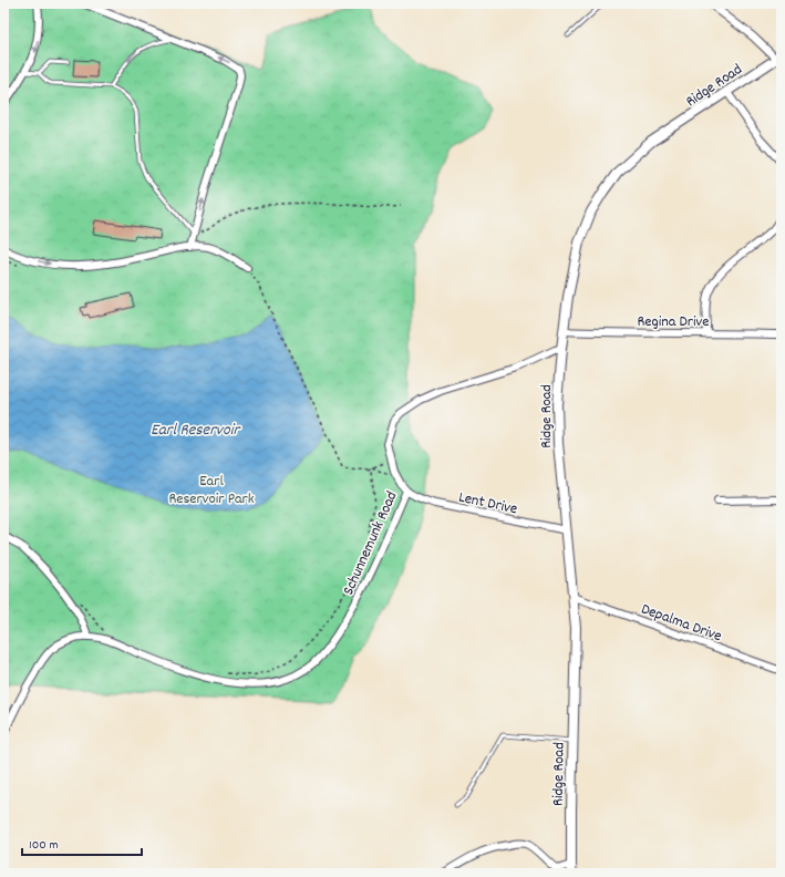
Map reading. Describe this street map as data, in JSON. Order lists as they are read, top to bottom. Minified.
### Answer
{"streets":{"street":["Ridge Road","Regina Drive","Lent Drive","Schunnemunk Road","Depalma Drive"]},"crossings":[["Ridge Road","Regina Drive"],["Ridge Road","Lent Drive"],["Ridge Road","Schunnemunk Road"],["Ridge Road","Depalma Drive"],["Lent Drive","Schunnemunk Road"]],"water":["Earl Reservoir"],"parks":["Earl Reservoir Park"],"scale_bar":"100 m"}
